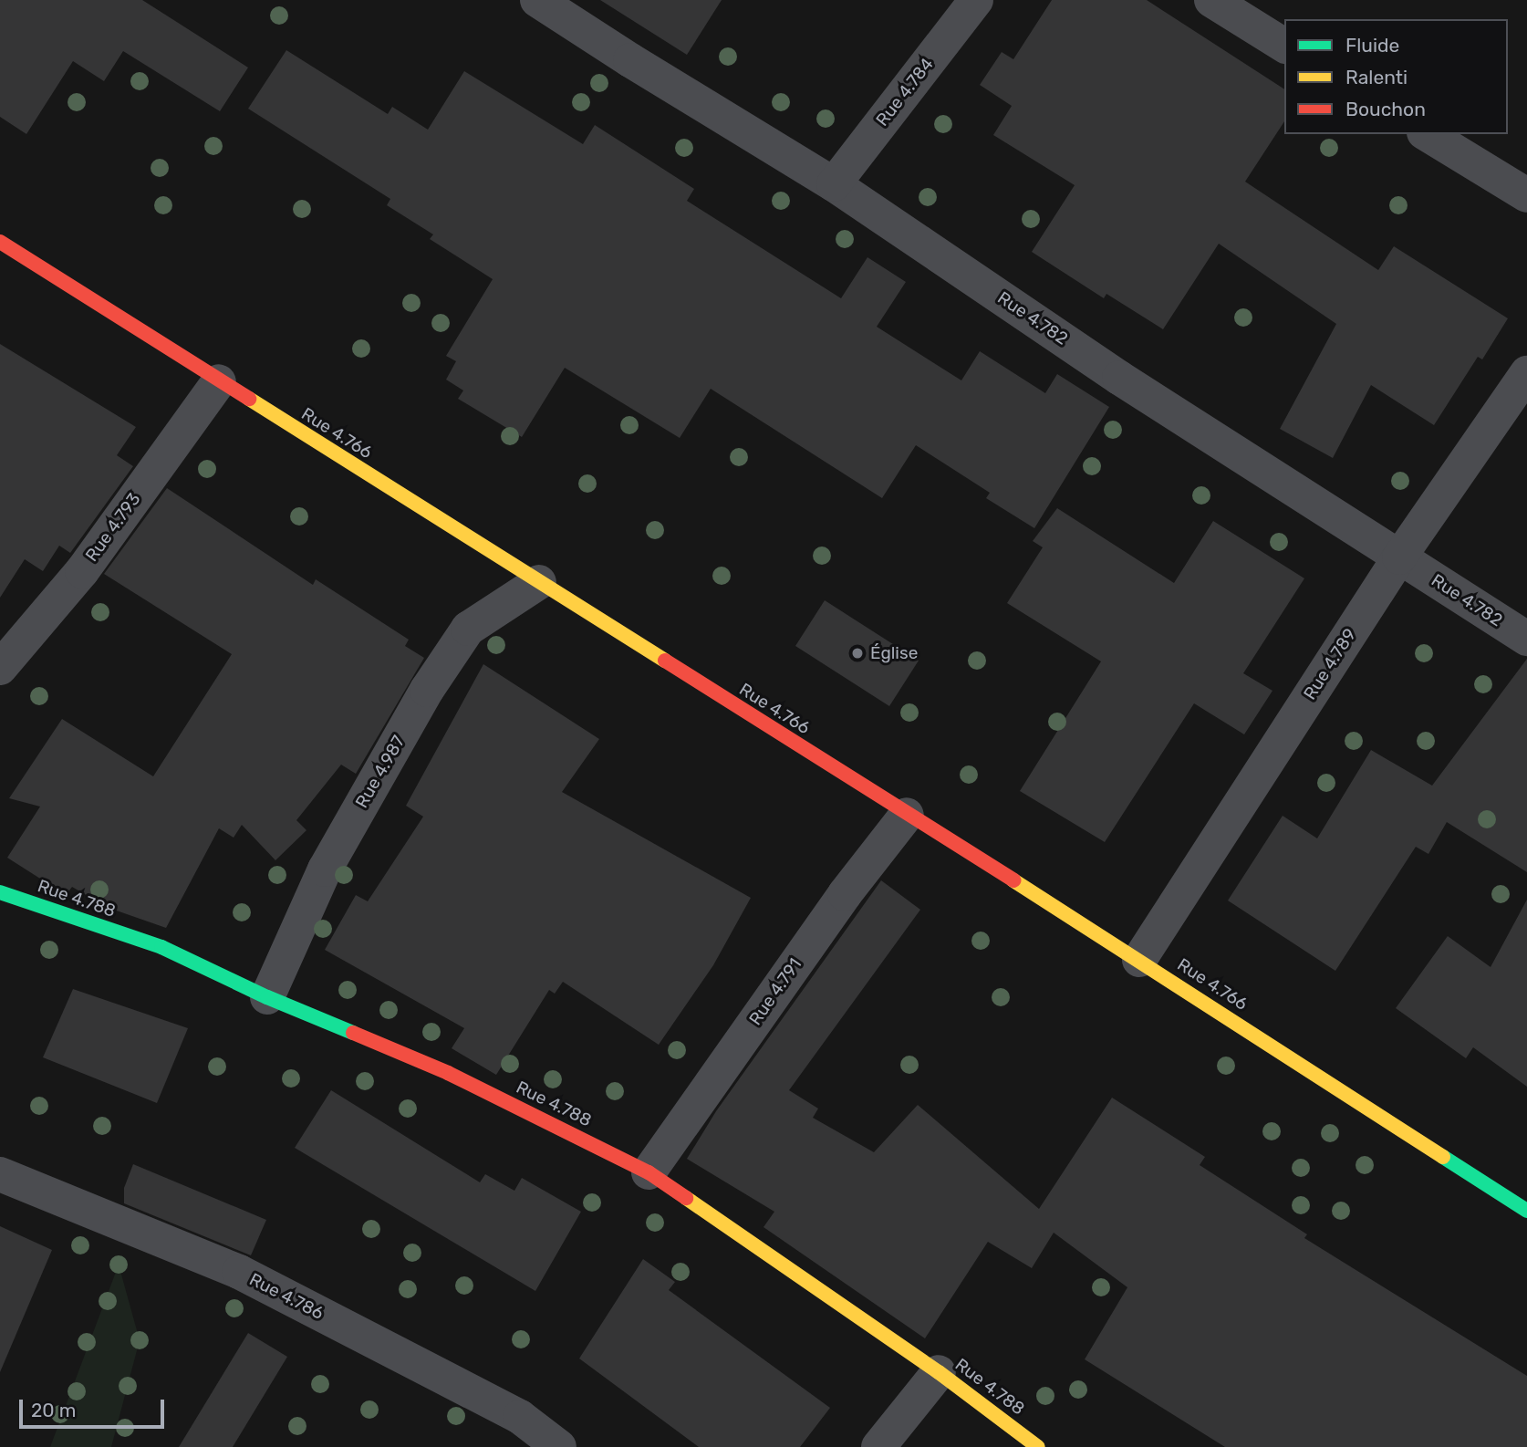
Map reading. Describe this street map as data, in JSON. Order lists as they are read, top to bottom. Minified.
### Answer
{"streets":{"street":["Rue 4.784","Rue 4.782","Rue 4.766","Rue 4.793","Rue 4.789","Rue 4.987","Rue 4.788","Rue 4.791","Rue 4.786"]},"crossings":[["Rue 4.784","Rue 4.782"],["Rue 4.782","Rue 4.789"],["Rue 4.766","Rue 4.793"],["Rue 4.766","Rue 4.789"],["Rue 4.766","Rue 4.987"],["Rue 4.766","Rue 4.791"],["Rue 4.987","Rue 4.788"],["Rue 4.788","Rue 4.791"]],"places":["Église"],"legend":["Fluide","Ralenti","Bouchon"],"scale_bar":"20 m"}
